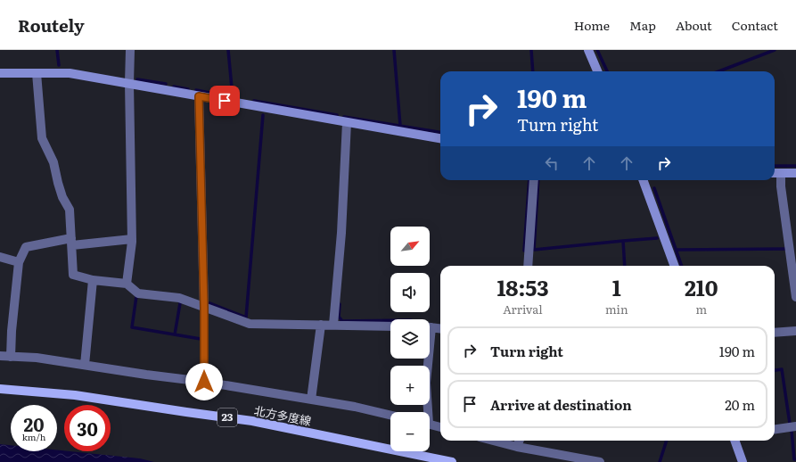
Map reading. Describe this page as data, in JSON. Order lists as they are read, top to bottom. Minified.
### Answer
{"streets":{"main road":["北方多度線","23"]},"north":"top right","page":{"header":"Routely","nav":["Home","Map","About","Contact"],"turn":["190 m","Turn right"],"map_buttons":["+","−"],"eta":["18:53","Arrival","1","min","210","m"],"list":[{"name":"Turn right","value":"190 m"},{"name":"Arrive at destination","value":"20 m"}],"speed":"20 km/h","limit":"30"}}
